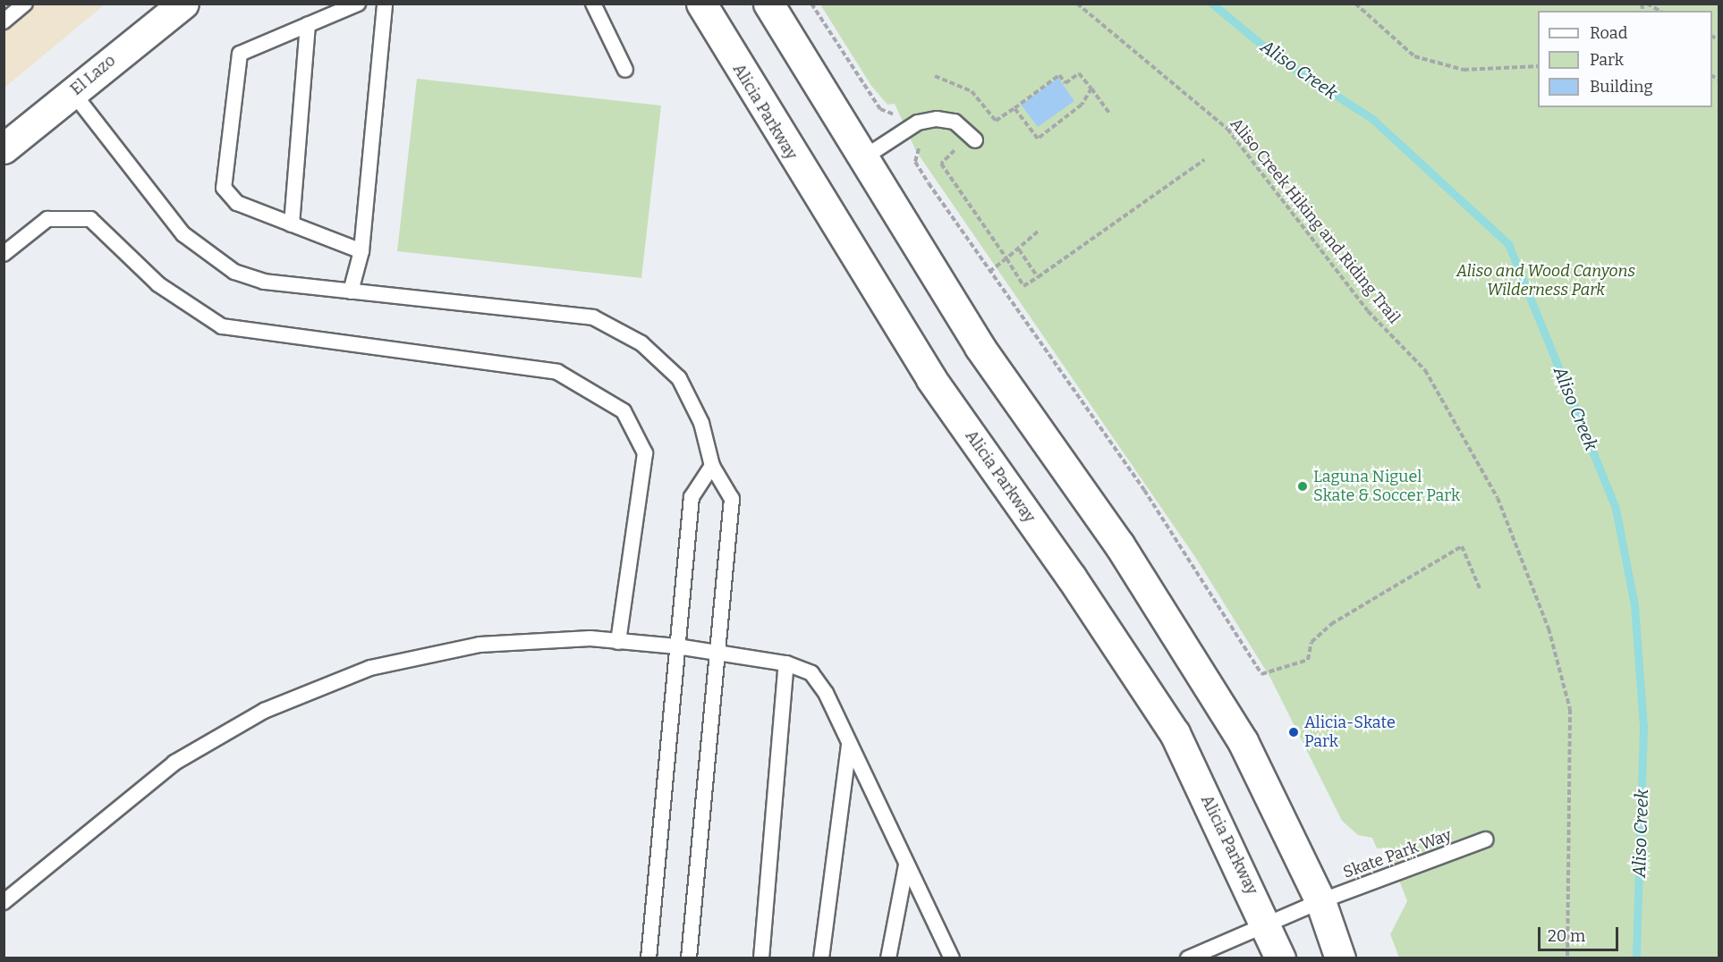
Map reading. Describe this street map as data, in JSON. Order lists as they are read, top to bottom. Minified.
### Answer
{"streets":{"main road":["El Lazo","Alicia Parkway"],"lane":["Skate Park Way"],"path":["Aliso Creek Hiking and Riding Trail"]},"crossings":[["Alicia Parkway","Skate Park Way"]],"water":["Aliso Creek"],"parks":["Aliso and Wood Canyons Wilderness Park"],"places":["Laguna Niguel Skate & Soccer Park","Alicia-Skate Park"],"legend":["Road","Park","Building"],"scale_bar":"20 m"}
